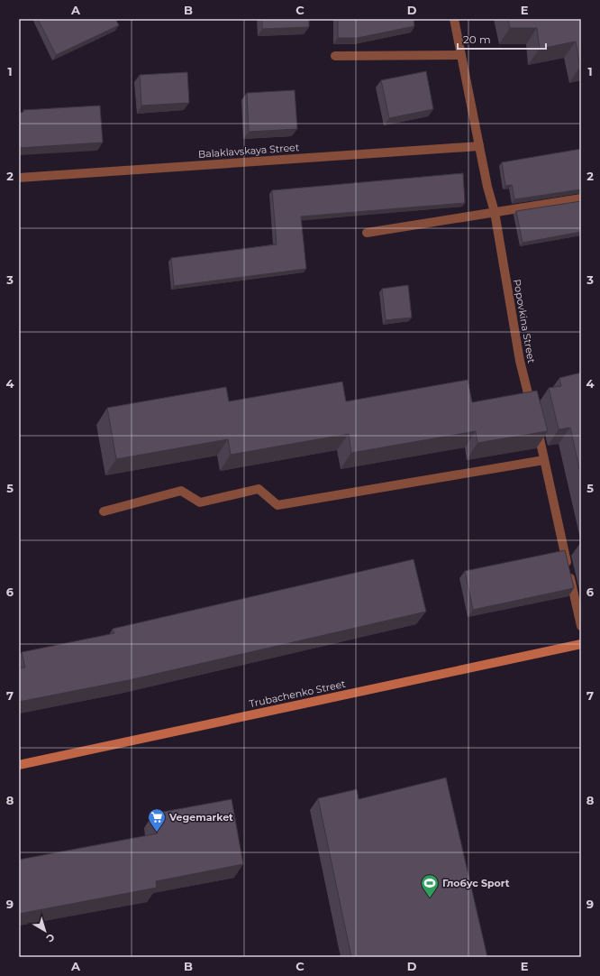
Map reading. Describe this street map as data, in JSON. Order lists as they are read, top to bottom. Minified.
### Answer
{"streets":{"street":["Balaklavskaya Street","Popovkina Street","Trubachenko Street"]},"crossings":[["Balaklavskaya Street","Popovkina Street"]],"places":{"supermarket":["Vegemarket"],"sports":["Глобус Sport"]},"scale_bar":"20 m","north":"bottom right","grid":{"columns":["A","B","C","D","E"],"rows":["1","2","3","4","5","6","7","8","9"]}}
